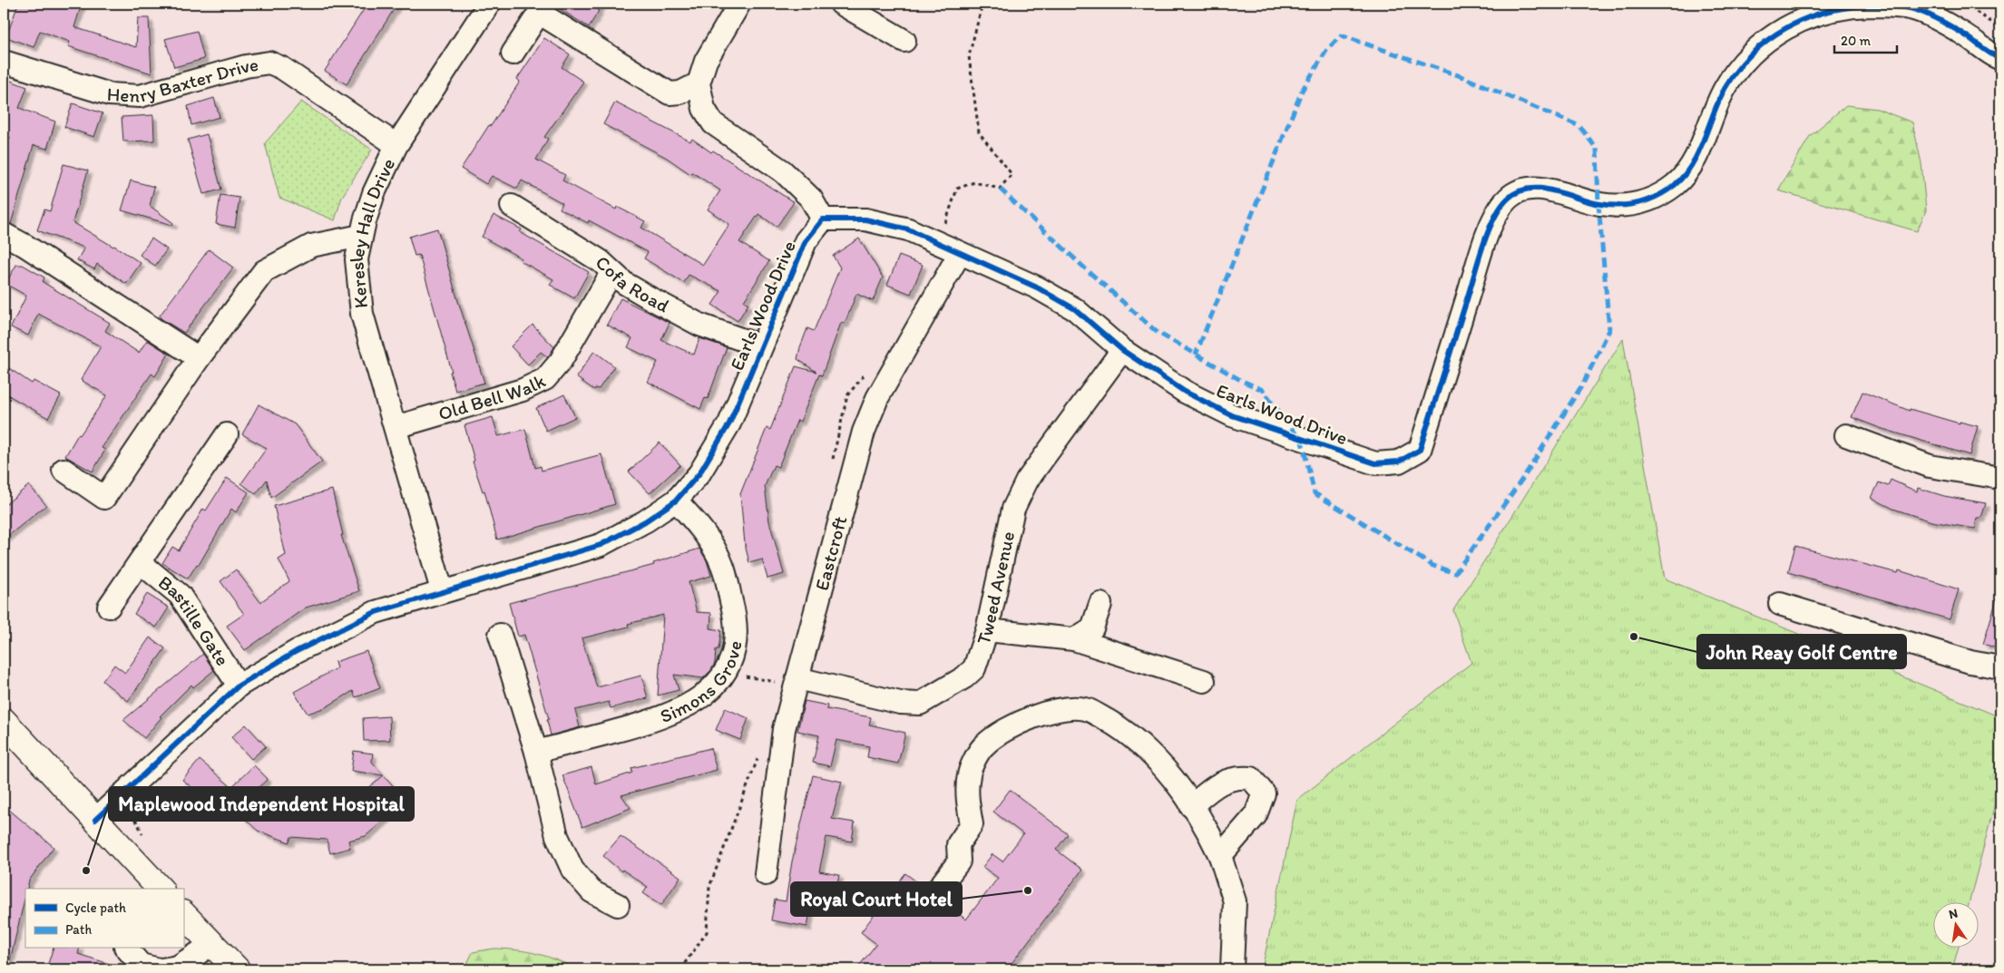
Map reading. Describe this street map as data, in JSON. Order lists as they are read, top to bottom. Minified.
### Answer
{"streets":{"street":["Henry Baxter Drive","Keresley Hall Drive","Cofa Road","Earls Wood Drive","Old Bell Walk","Eastcroft","Tweed Avenue","Bastille Gate","Simons Grove"]},"crossings":[["Henry Baxter Drive","Keresley Hall Drive"],["Keresley Hall Drive","Earls Wood Drive"],["Keresley Hall Drive","Old Bell Walk"],["Cofa Road","Earls Wood Drive"],["Cofa Road","Old Bell Walk"],["Earls Wood Drive","Eastcroft"],["Earls Wood Drive","Tweed Avenue"],["Earls Wood Drive","Bastille Gate"],["Earls Wood Drive","Simons Grove"],["Eastcroft","Tweed Avenue"]],"places":["John Reay Golf Centre","Maplewood Independent Hospital","Royal Court Hotel"],"legend":["Cycle path","Path"],"scale_bar":"20 m","north":"top"}
